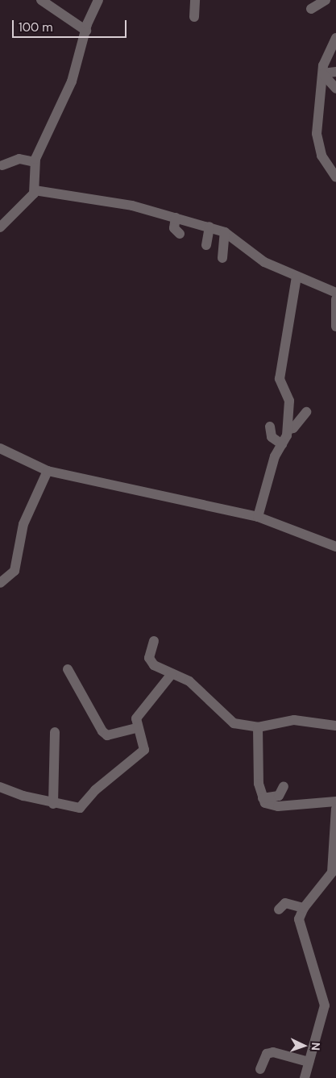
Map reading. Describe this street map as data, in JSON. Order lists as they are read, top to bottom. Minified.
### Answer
{"scale_bar":"100 m","north":"right"}
